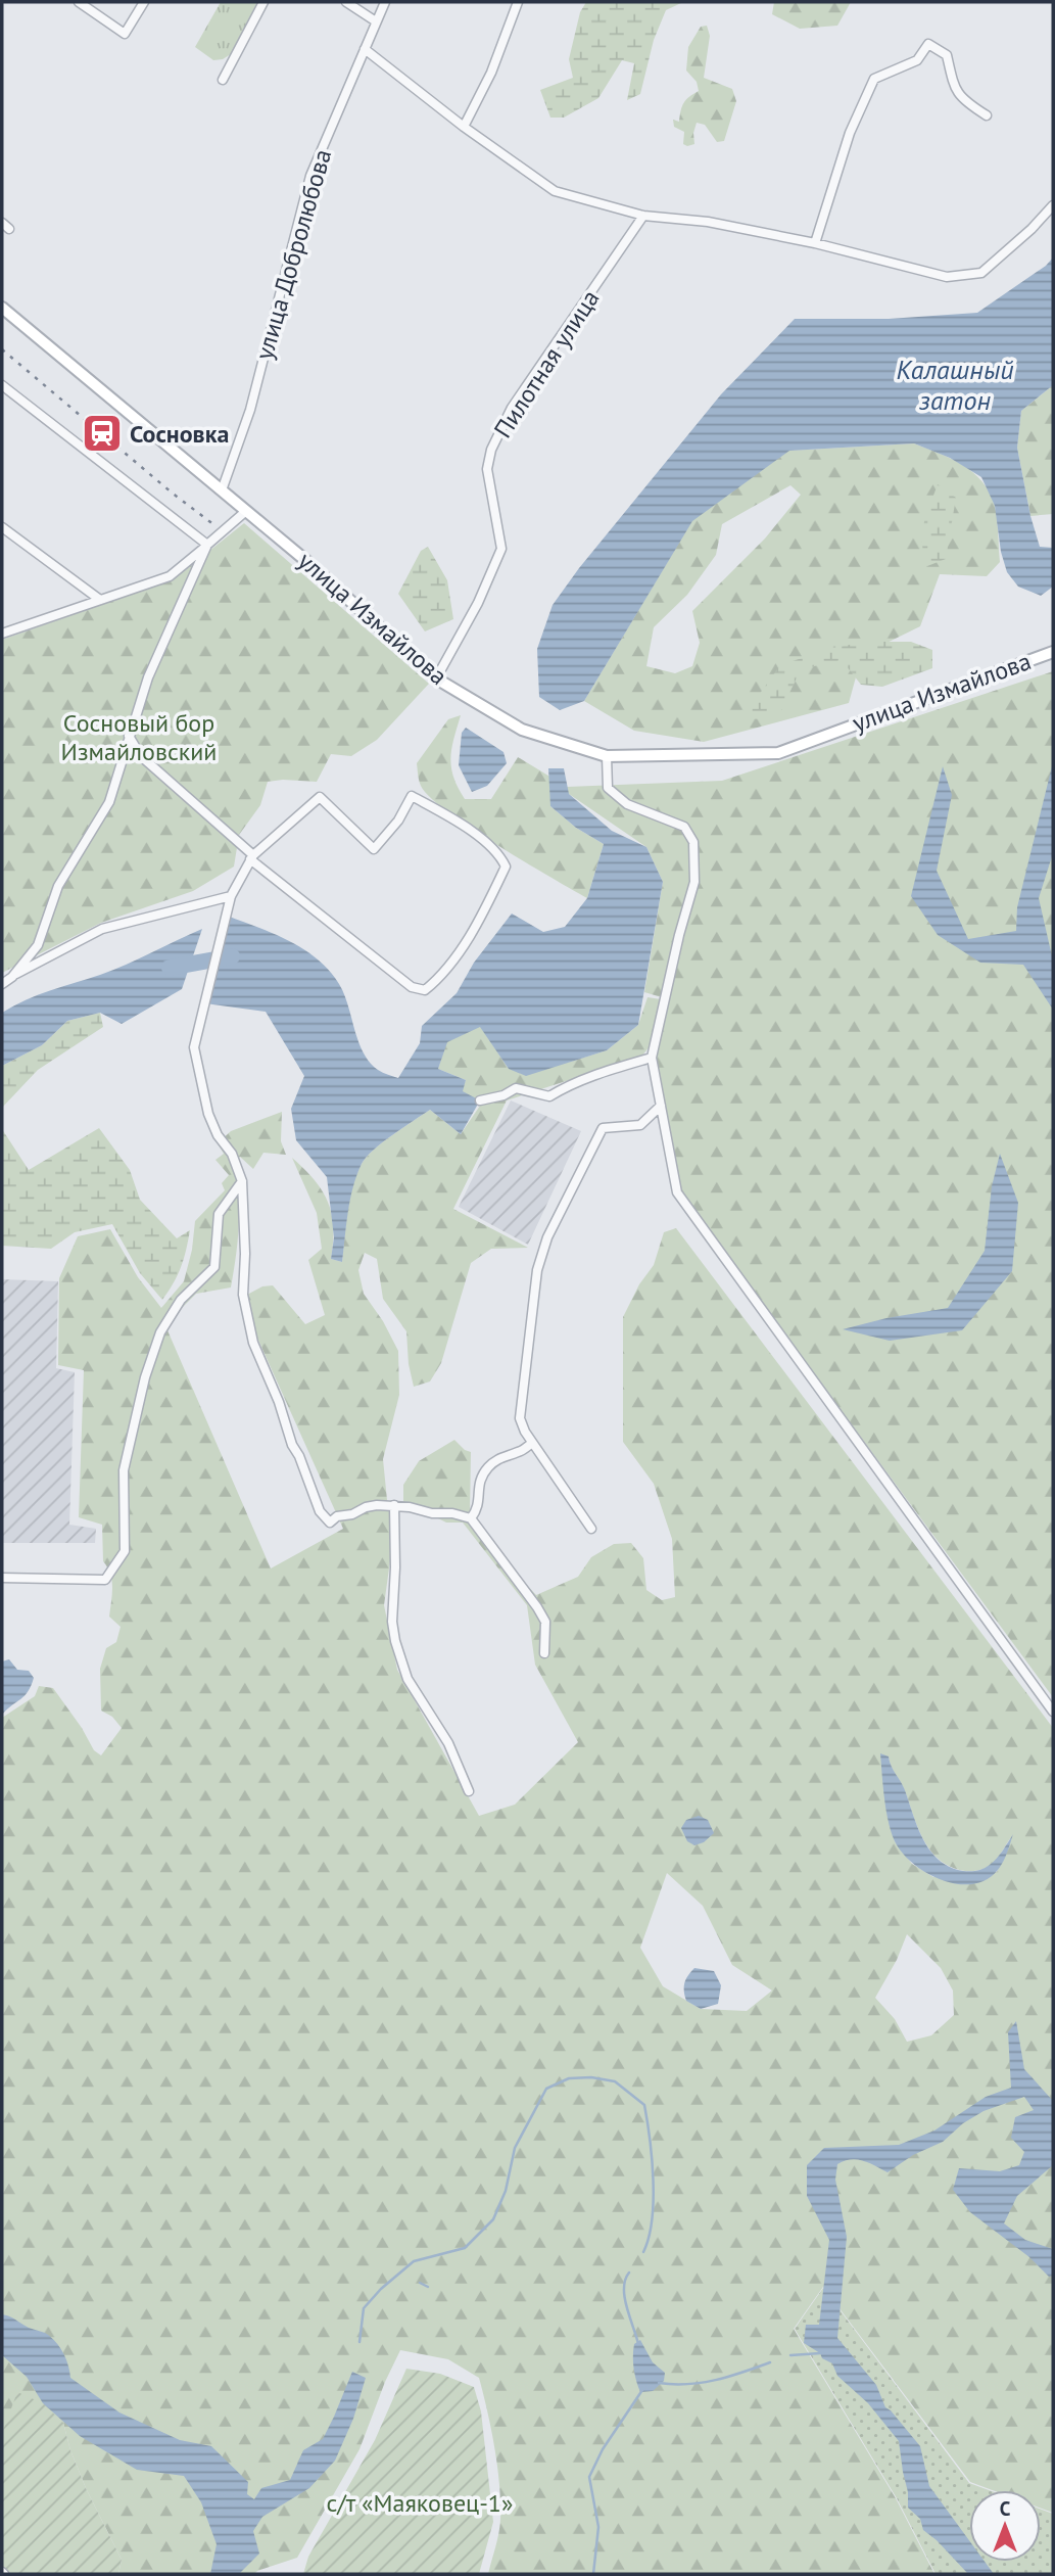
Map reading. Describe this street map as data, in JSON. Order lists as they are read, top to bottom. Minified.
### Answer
{"streets":{"main road":["улица Измайлова"],"street":["улица Добролюбова","Пилотная улица"]},"crossings":[["улица Добролюбова","улица Измайлова"],["Пилотная улица","улица Измайлова"]],"water":["Калашный затон"],"parks":["Сосновый бор Измайловский","с/т «Маяковец-1»"],"places":{"station":["Сосновка"]},"north":"top"}
